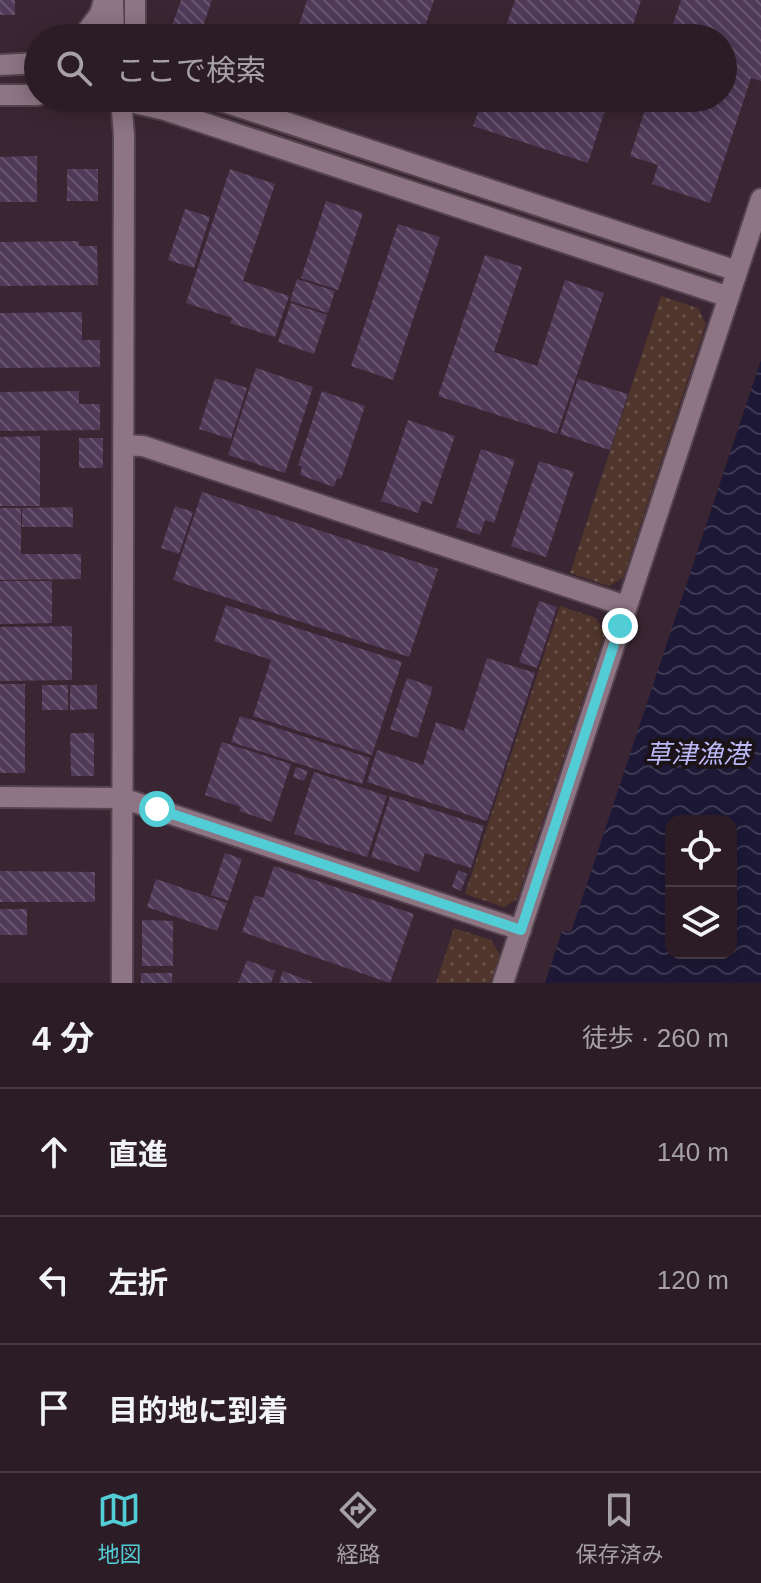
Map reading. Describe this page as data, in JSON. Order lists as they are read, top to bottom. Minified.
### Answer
{"water":["草津漁港"],"page":{"search":"ここで検索","heading":["4 分","徒歩 · 260 m"],"list":[["直進","140 m"],["左折","120 m"],"目的地に到着"],"nav":["地図","経路","保存済み"]}}
